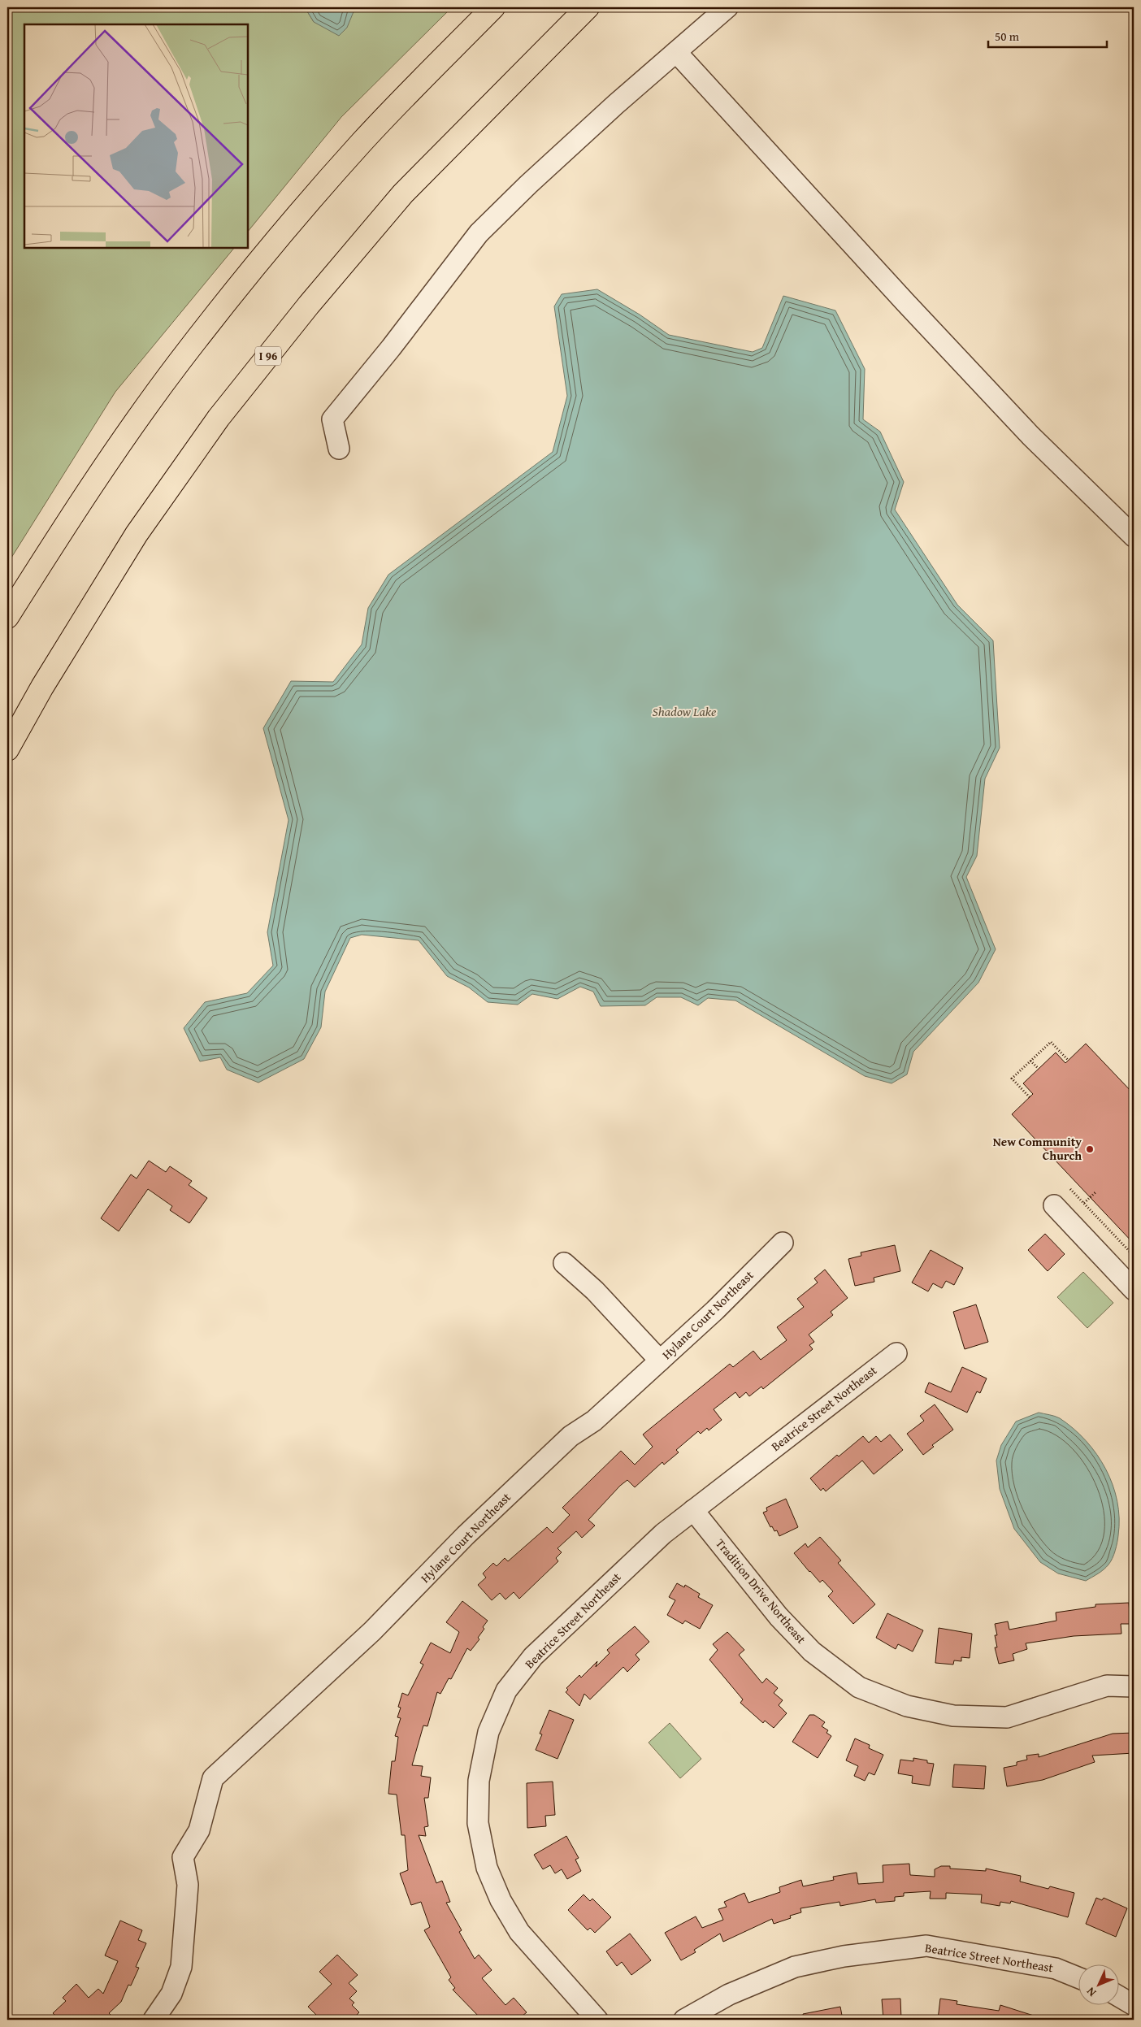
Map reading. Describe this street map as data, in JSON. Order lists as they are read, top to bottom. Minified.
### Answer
{"streets":{"highway":["I 96"],"street":["Hylane Court Northeast","Beatrice Street Northeast","Tradition Drive Northeast"]},"crossings":[["Beatrice Street Northeast","Tradition Drive Northeast"]],"water":["Shadow Lake"],"places":["New Community Church"],"scale_bar":"50 m","north":"bottom left"}
